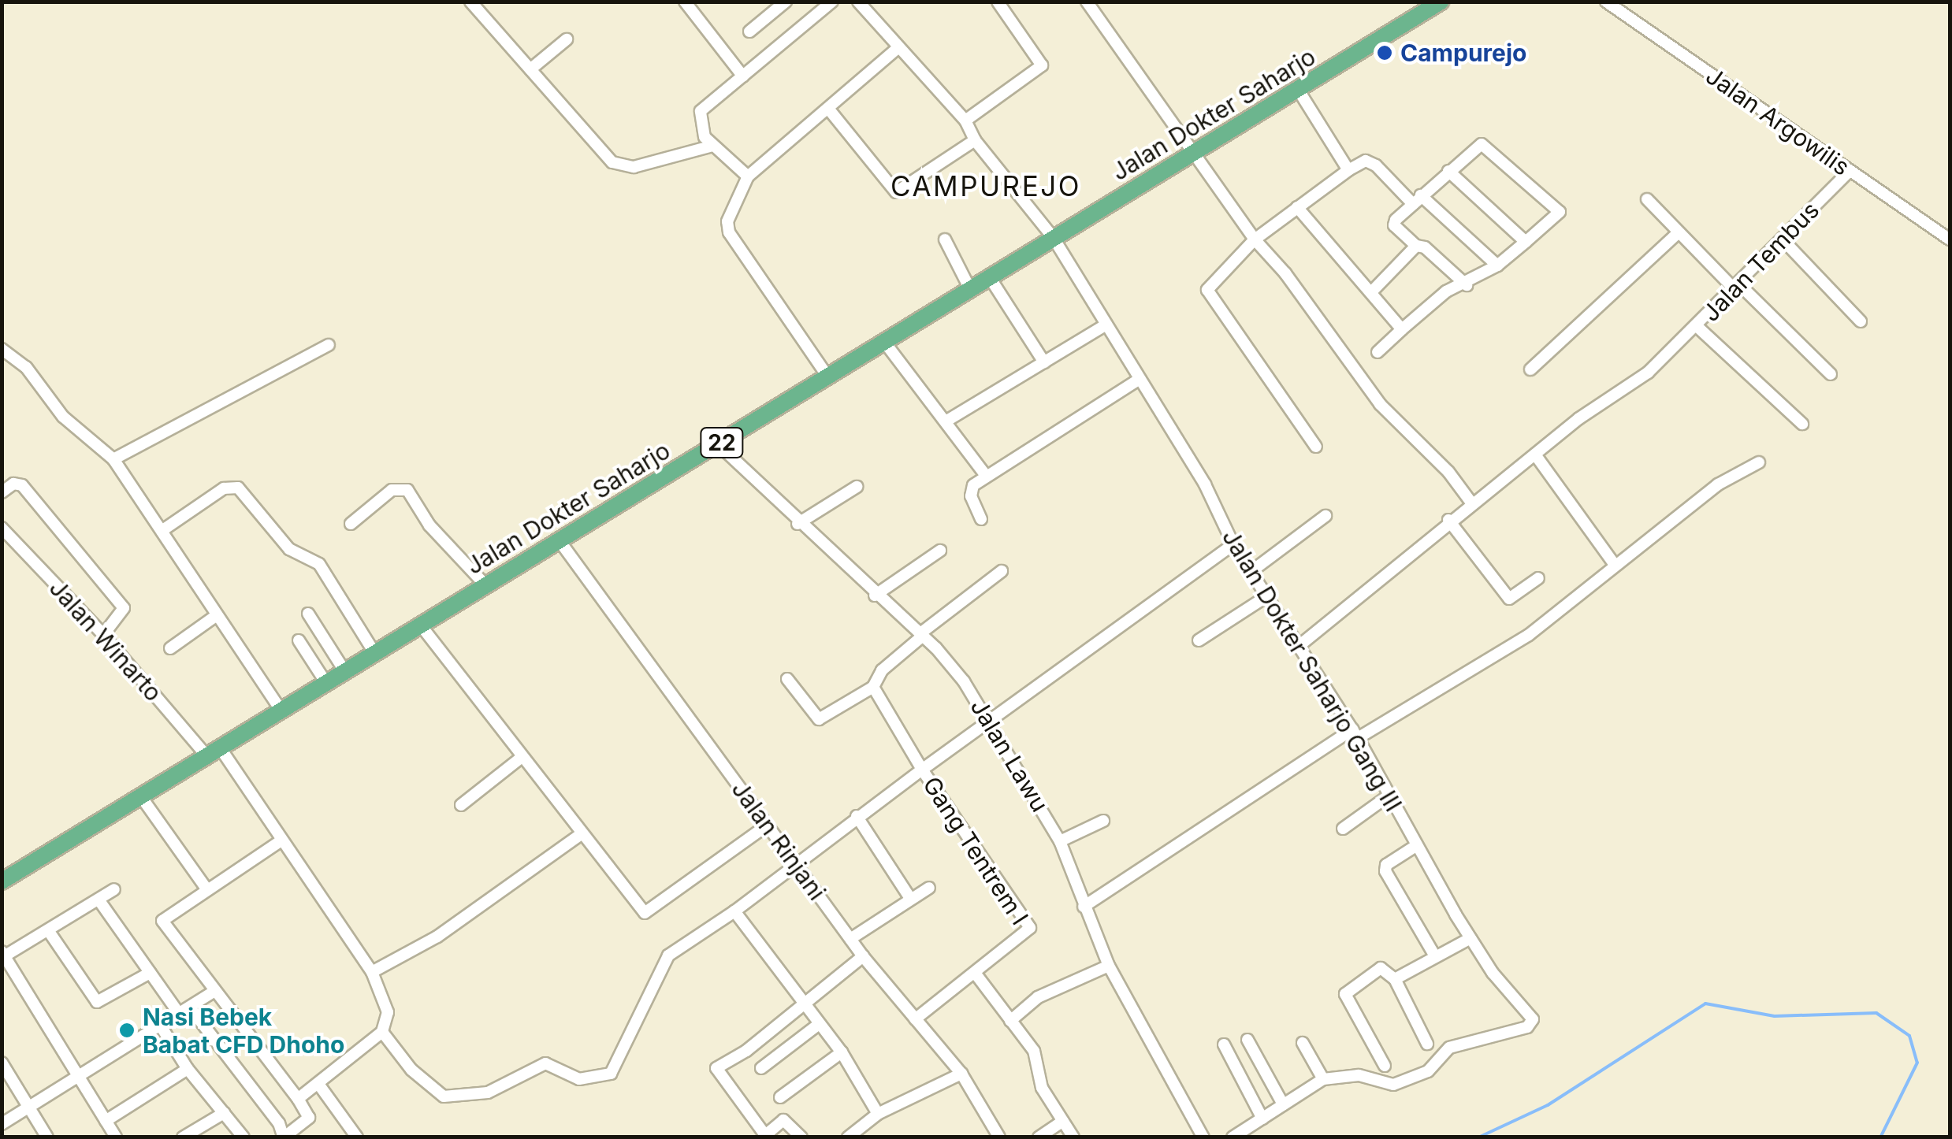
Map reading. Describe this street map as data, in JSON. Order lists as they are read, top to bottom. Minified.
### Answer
{"streets":{"highway":["Jalan Dokter Saharjo","22"],"street":["Jalan Argowilis","Jalan Tembus","Jalan Winarto","Jalan Dokter Saharjo Gang III","Jalan Lawu","Jalan Rinjani","Gang Tentrem I"]},"crossings":[["Jalan Dokter Saharjo","Jalan Winarto"],["Jalan Dokter Saharjo","Jalan Dokter Saharjo Gang III"],["Jalan Dokter Saharjo","Jalan Lawu"],["Jalan Dokter Saharjo","Jalan Rinjani"],["Jalan Argowilis","Jalan Tembus"],["Jalan Tembus","Jalan Dokter Saharjo Gang III"],["Jalan Rinjani","Gang Tentrem I"]],"districts":["CAMPUREJO"],"places":["Campurejo","Nasi Bebek Babat CFD Dhoho"]}
